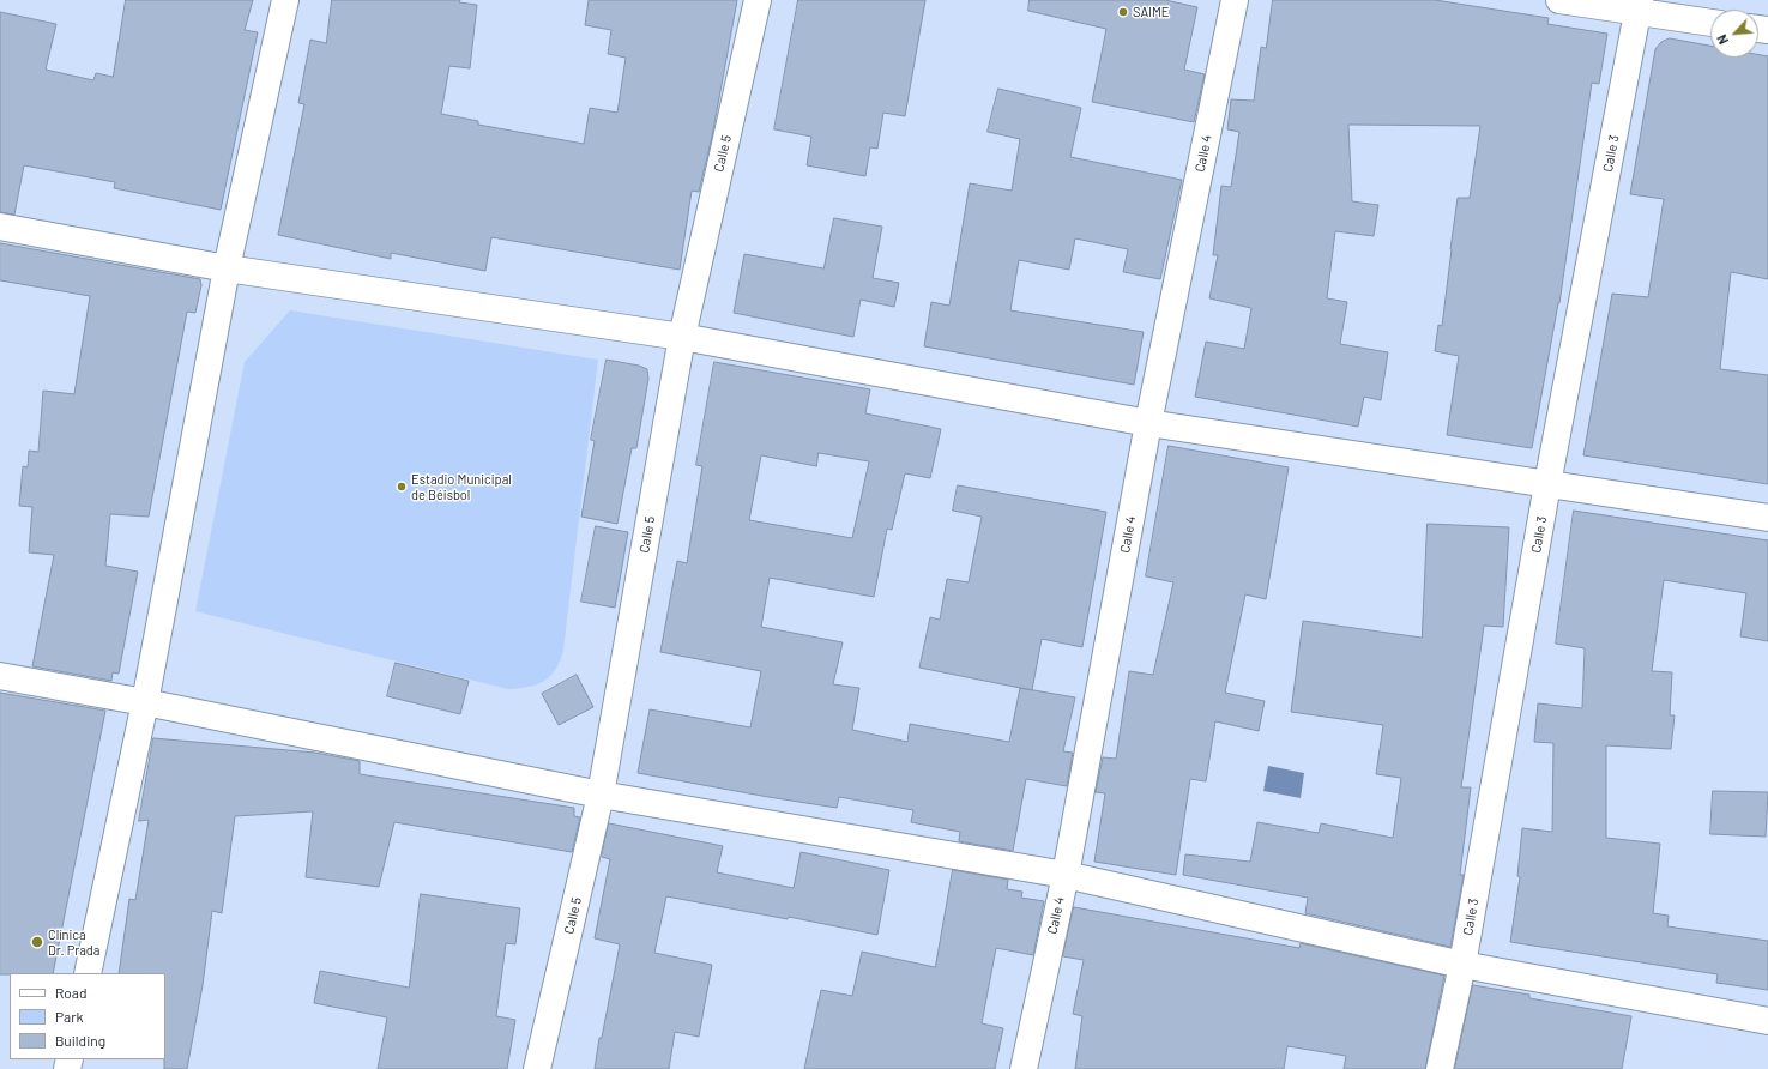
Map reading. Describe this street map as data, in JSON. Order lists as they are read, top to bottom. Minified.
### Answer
{"streets":{"street":["Calle 5","Calle 4","Calle 3"]},"places":["SAIME","Estadio Municipal de Béisbol","Clínica Dr. Prada"],"legend":["Road","Park","Building"],"north":"bottom left"}
